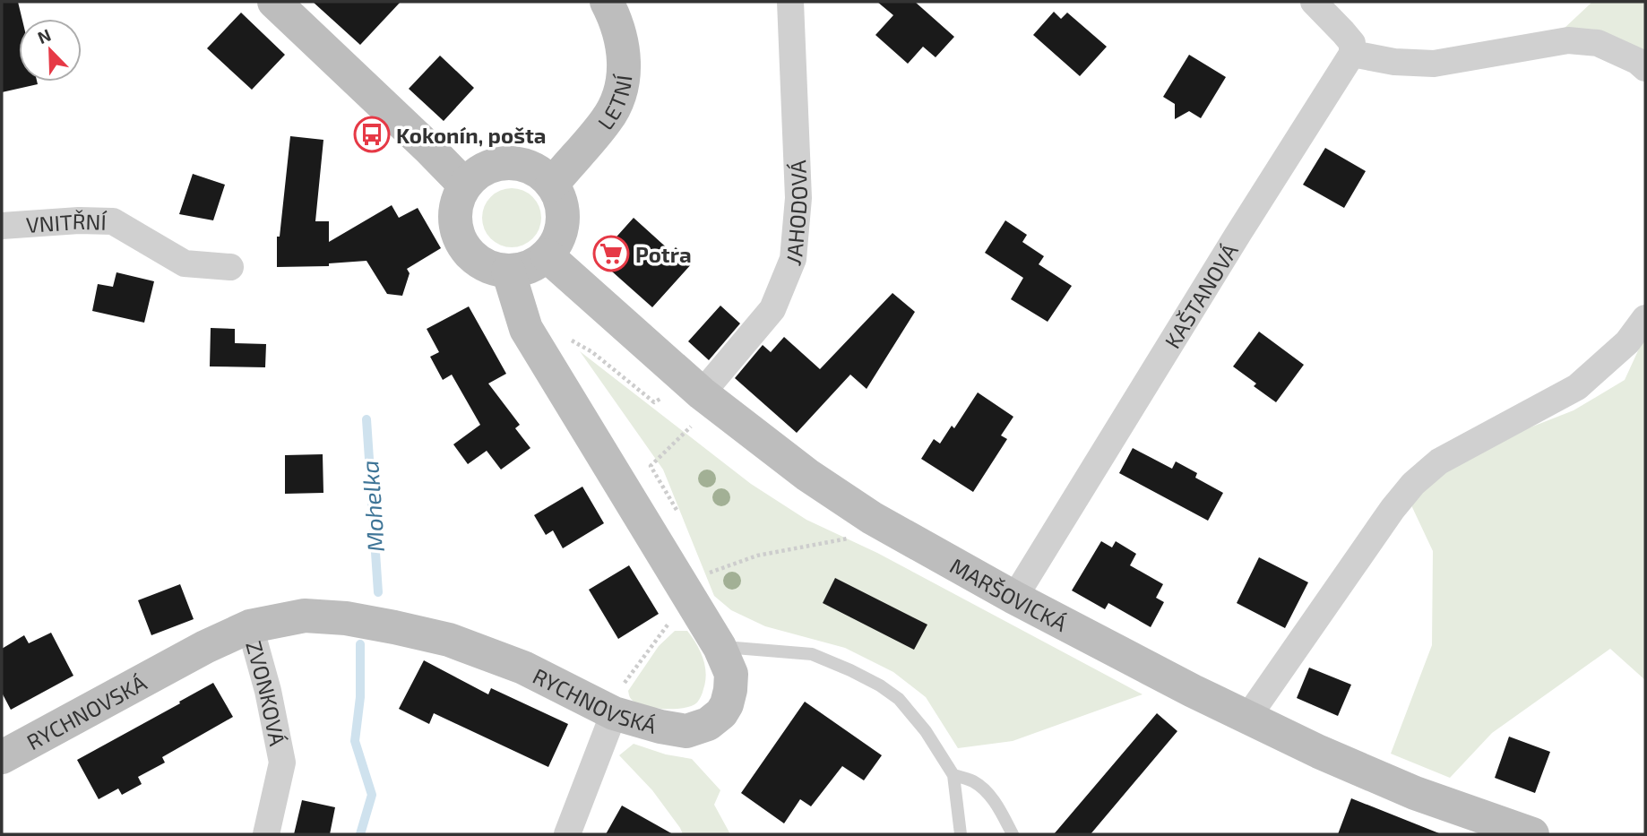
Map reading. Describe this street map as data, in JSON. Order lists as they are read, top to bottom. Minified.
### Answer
{"streets":{"main road":["LETNÍ","MARŠOVICKÁ","RYCHNOVSKÁ"],"street":["JAHODOVÁ","VNITŘNÍ","KAŠTANOVÁ","ZVONKOVÁ"]},"crossings":[["LETNÍ","MARŠOVICKÁ"],["LETNÍ","RYCHNOVSKÁ"],["JAHODOVÁ","MARŠOVICKÁ"],["KAŠTANOVÁ","MARŠOVICKÁ"],["MARŠOVICKÁ","RYCHNOVSKÁ"],["ZVONKOVÁ","RYCHNOVSKÁ"]],"water":["Mohelka"],"places":{"bus stop":["Kokonín, pošta"],"supermarket":["Potra"]},"north":"top left"}
